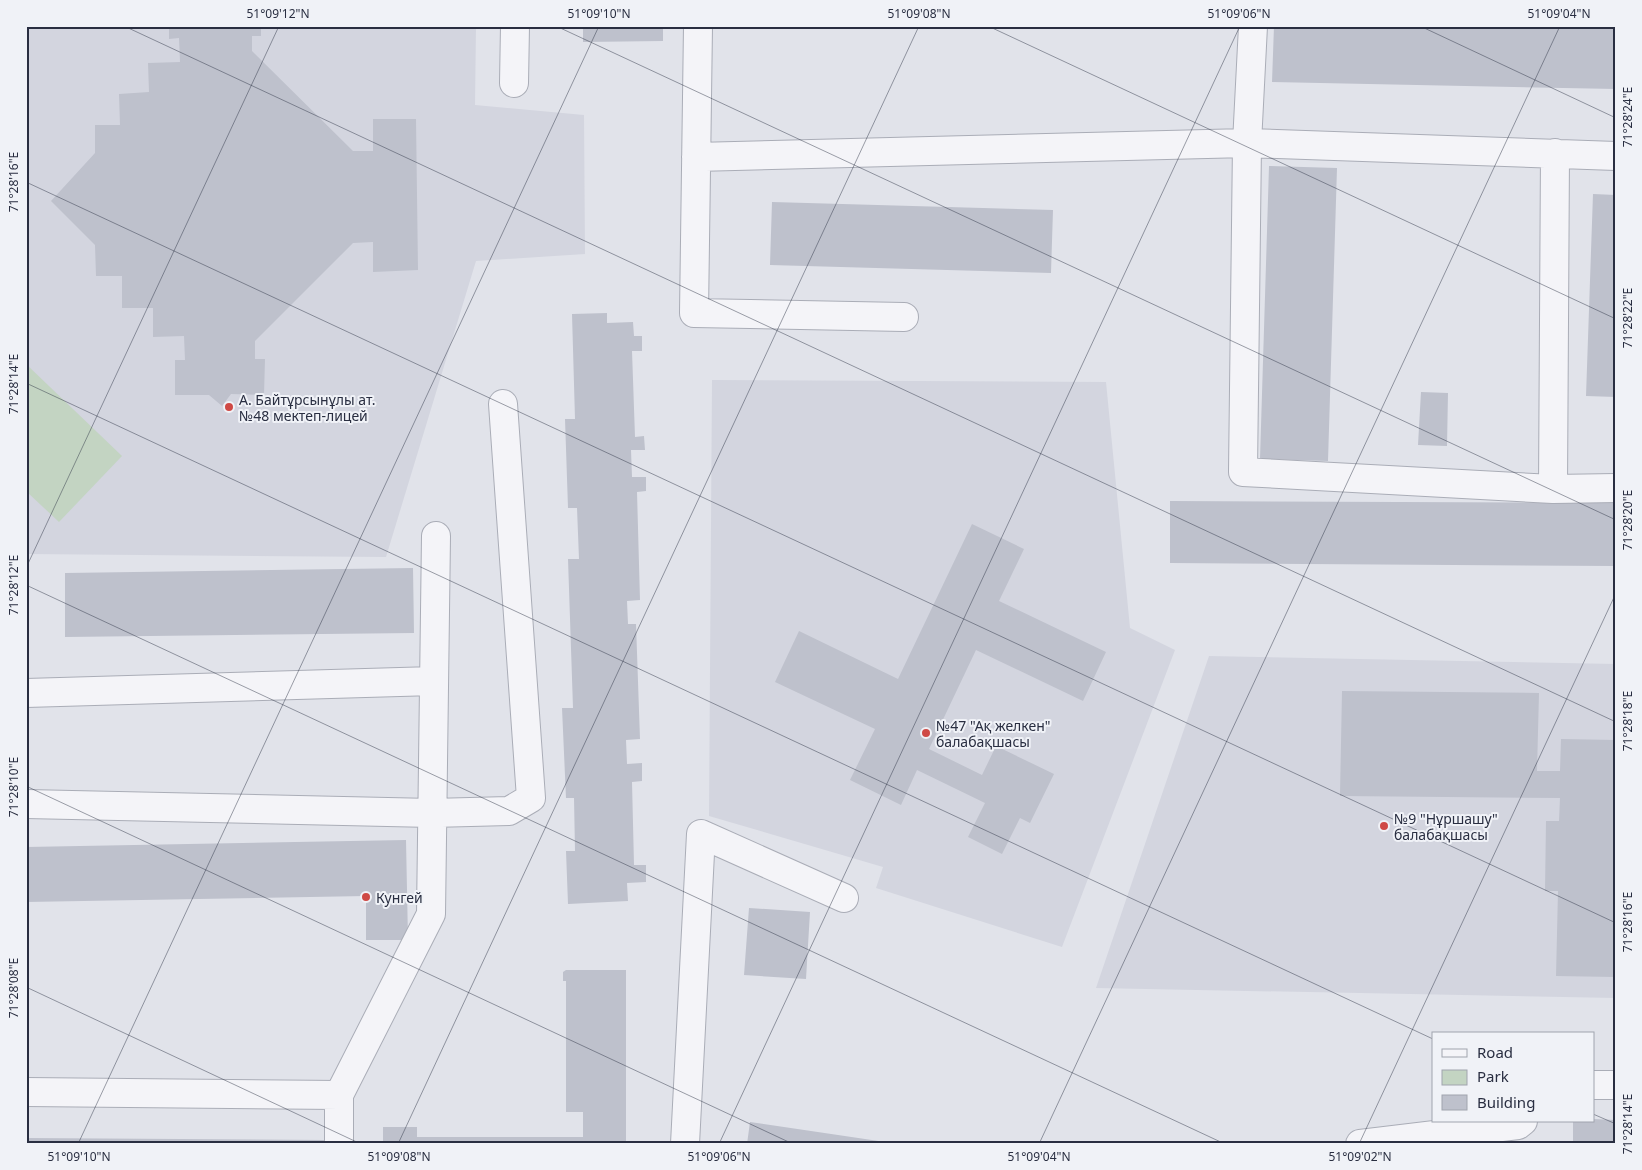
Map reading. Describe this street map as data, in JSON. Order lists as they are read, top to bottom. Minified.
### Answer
{"places":["А. Байтұрсынұлы ат. №48 мектеп-лицей","№47 \"Ақ желкен\" балабақшасы","№9 \"Нұршашу\" балабақшасы","Кунгей"],"legend":["Road","Park","Building"],"coordinates":["51°09'12\"N","51°09'10\"N","51°09'08\"N","51°09'06\"N","51°09'04\"N","71°28'24\"E","71°28'16\"E","71°28'22\"E","71°28'14\"E","71°28'20\"E","71°28'12\"E","71°28'18\"E","71°28'10\"E","71°28'08\"E","51°09'02\"N"]}
